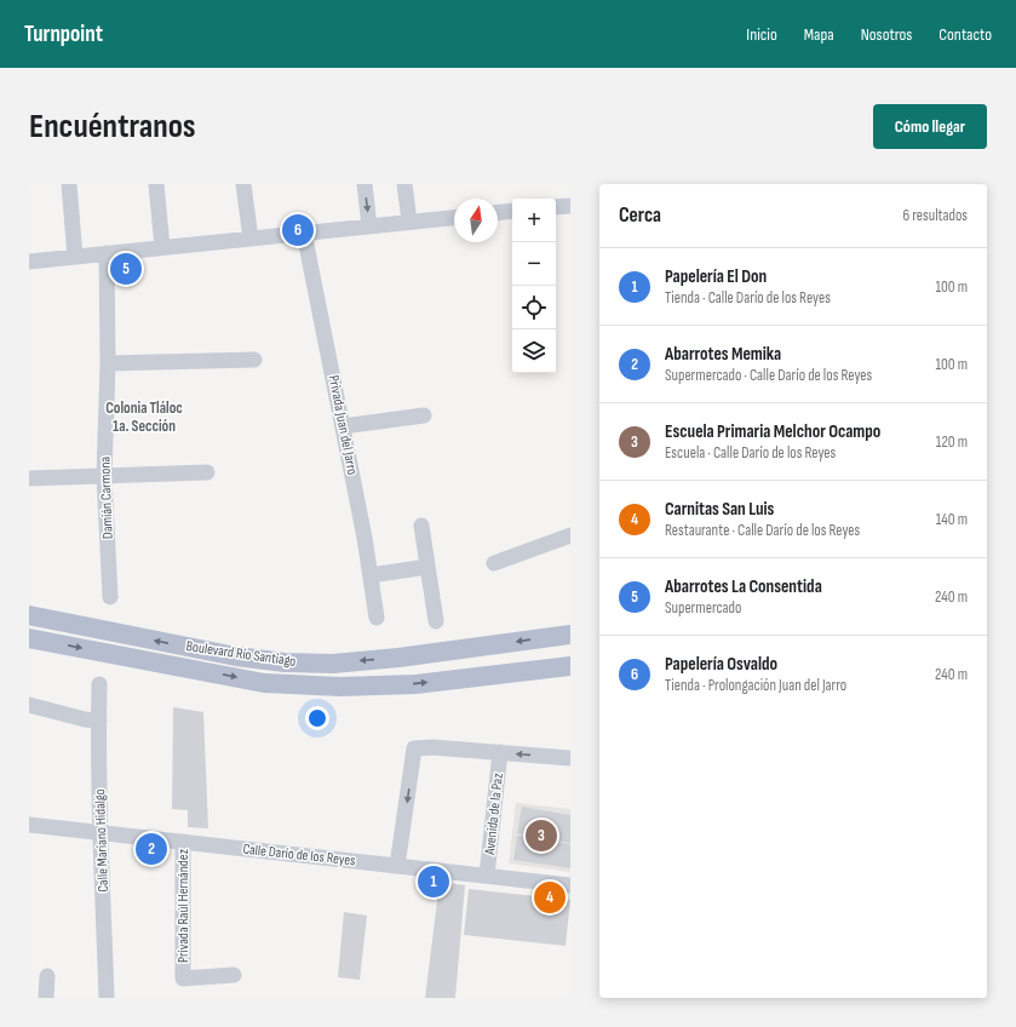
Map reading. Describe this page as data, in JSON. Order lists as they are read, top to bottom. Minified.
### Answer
{"streets":{"main road":["Boulevard Río Santiago"],"street":["Privada Juan del Jarro","Damián Carmona","Avenida de la Paz","Calle Mariano Hidalgo","Calle Darío de los Reyes","Privada Raúl Hernández"]},"crossings":[["Avenida de la Paz","Calle Darío de los Reyes"],["Calle Mariano Hidalgo","Calle Darío de los Reyes"],["Calle Darío de los Reyes","Privada Raúl Hernández"]],"districts":["Colonia Tláloc 1a. Sección"],"north":"top","page":{"header":"Turnpoint","nav":["Inicio","Mapa","Nosotros","Contacto"],"buttons":"Cómo llegar","title":"Encuéntranos","heading":["Cerca","6 resultados"],"map_buttons":["+","−"],"pins":["6","5","3","2","1","4"],"list":[{"mark":"1","name":"Papelería El Don","note":"Tienda · Calle Darío de los Reyes","value":"100 m"},{"mark":"2","name":"Abarrotes Memika","note":"Supermercado · Calle Darío de los Reyes","value":"100 m"},{"mark":"3","name":"Escuela Primaria Melchor Ocampo","note":"Escuela · Calle Darío de los Reyes","value":"120 m"},{"mark":"4","name":"Carnitas San Luis","note":"Restaurante · Calle Darío de los Reyes","value":"140 m"},{"mark":"5","name":"Abarrotes La Consentida","note":"Supermercado","value":"240 m"},{"mark":"6","name":"Papelería Osvaldo","note":"Tienda · Prolongación Juan del Jarro","value":"240 m"}]}}
